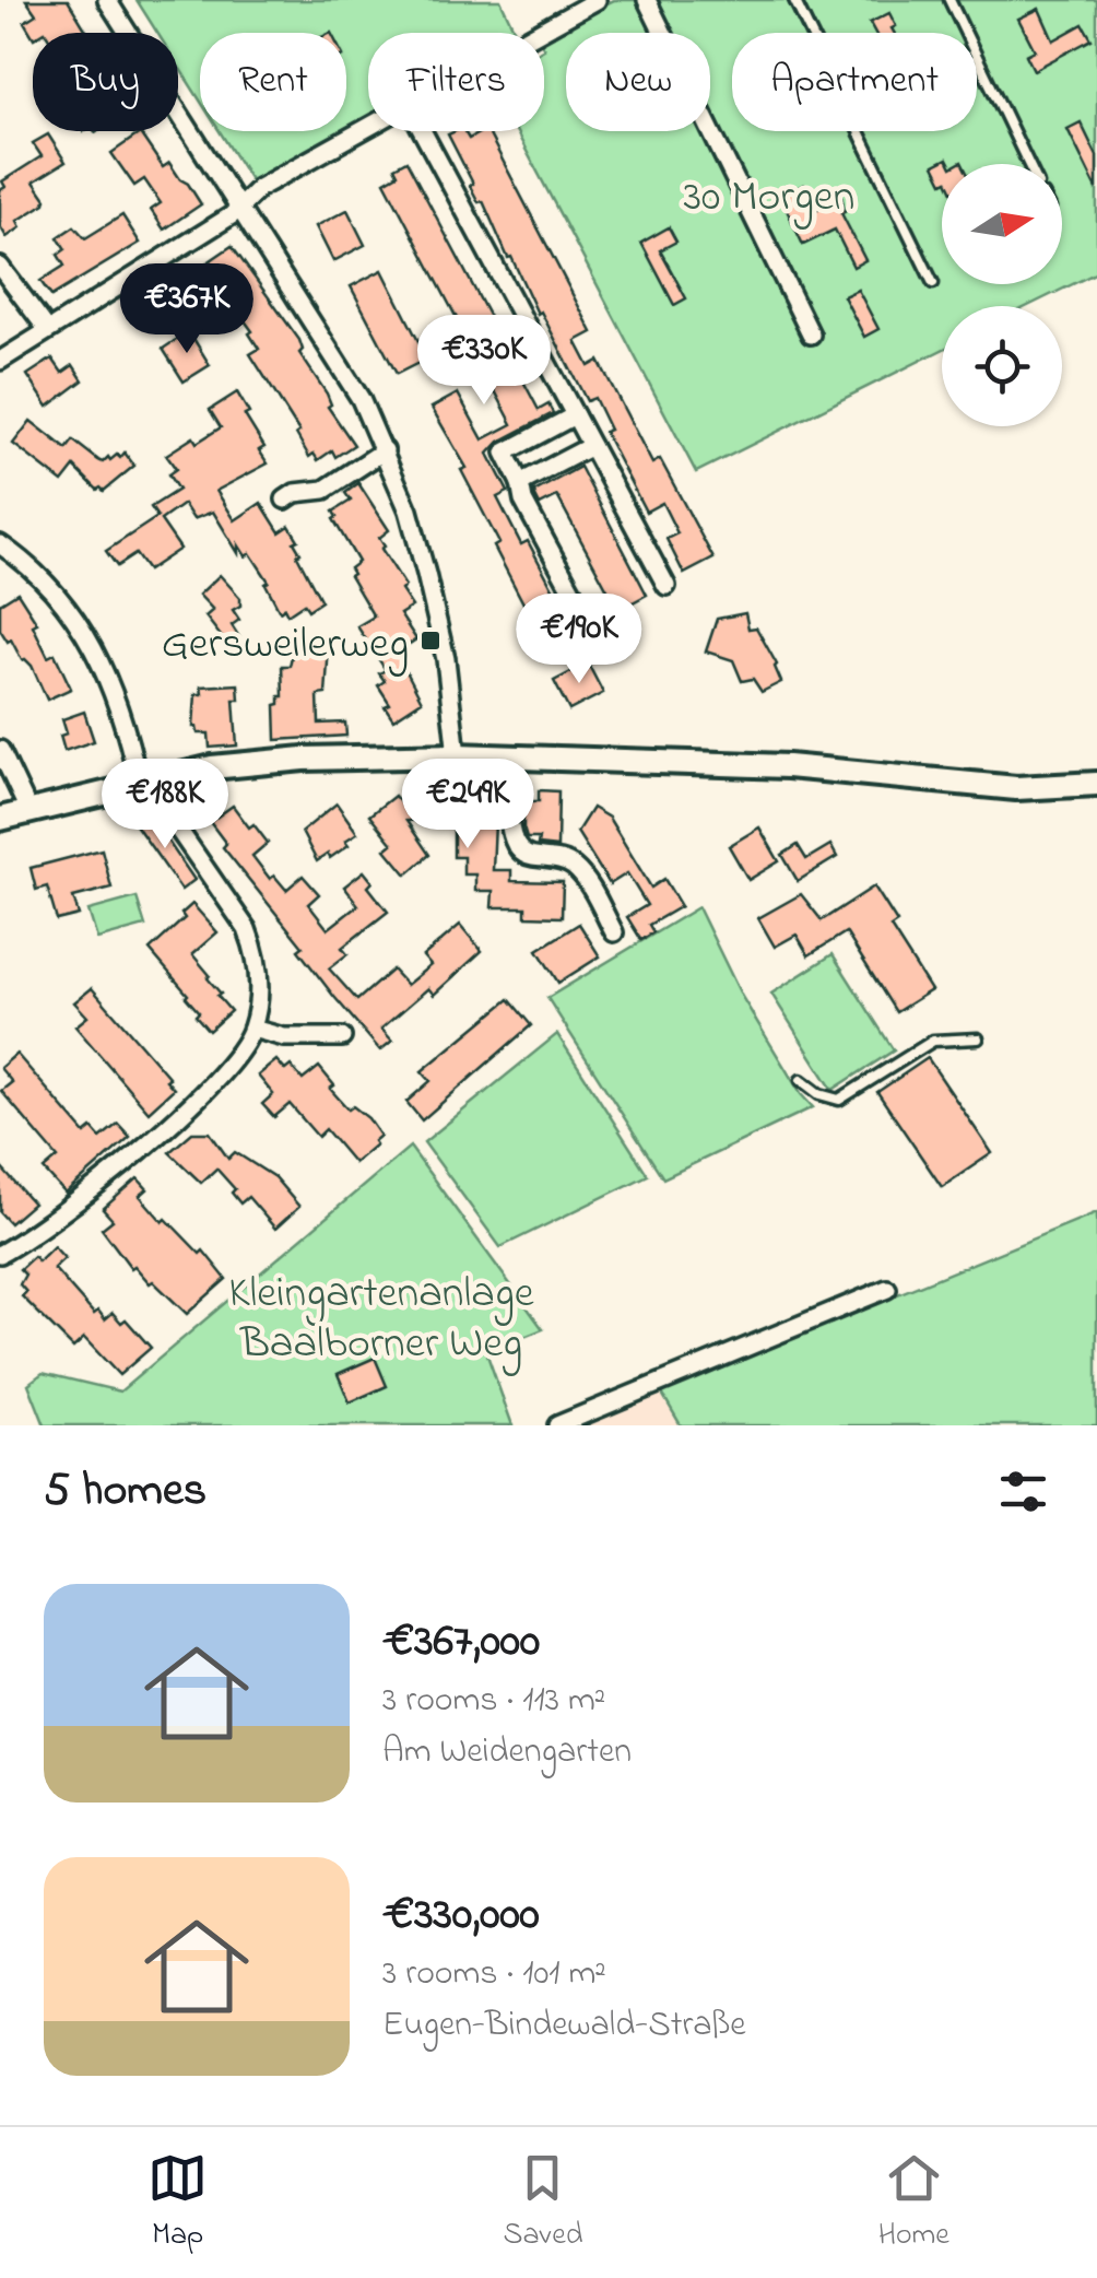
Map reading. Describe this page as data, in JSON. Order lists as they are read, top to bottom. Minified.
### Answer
{"parks":["30 Morgen","Kleingartenanlage Baalborner Weg"],"places":{"transit":["Gersweilerweg"]},"north":"right","page":{"chip":["Buy","Rent","Filters","New","Apartment"],"price":["€367K","€330K","€190K","€188K","€249K"],"heading":"5 homes","list":[{"name":"€367,000","note":"3 rooms · 113 m² · Am Weidengarten"},{"name":"€330,000","note":"3 rooms · 101 m² · Eugen-Bindewald-Straße"}],"tabs":["Map","Saved","Home"]}}
